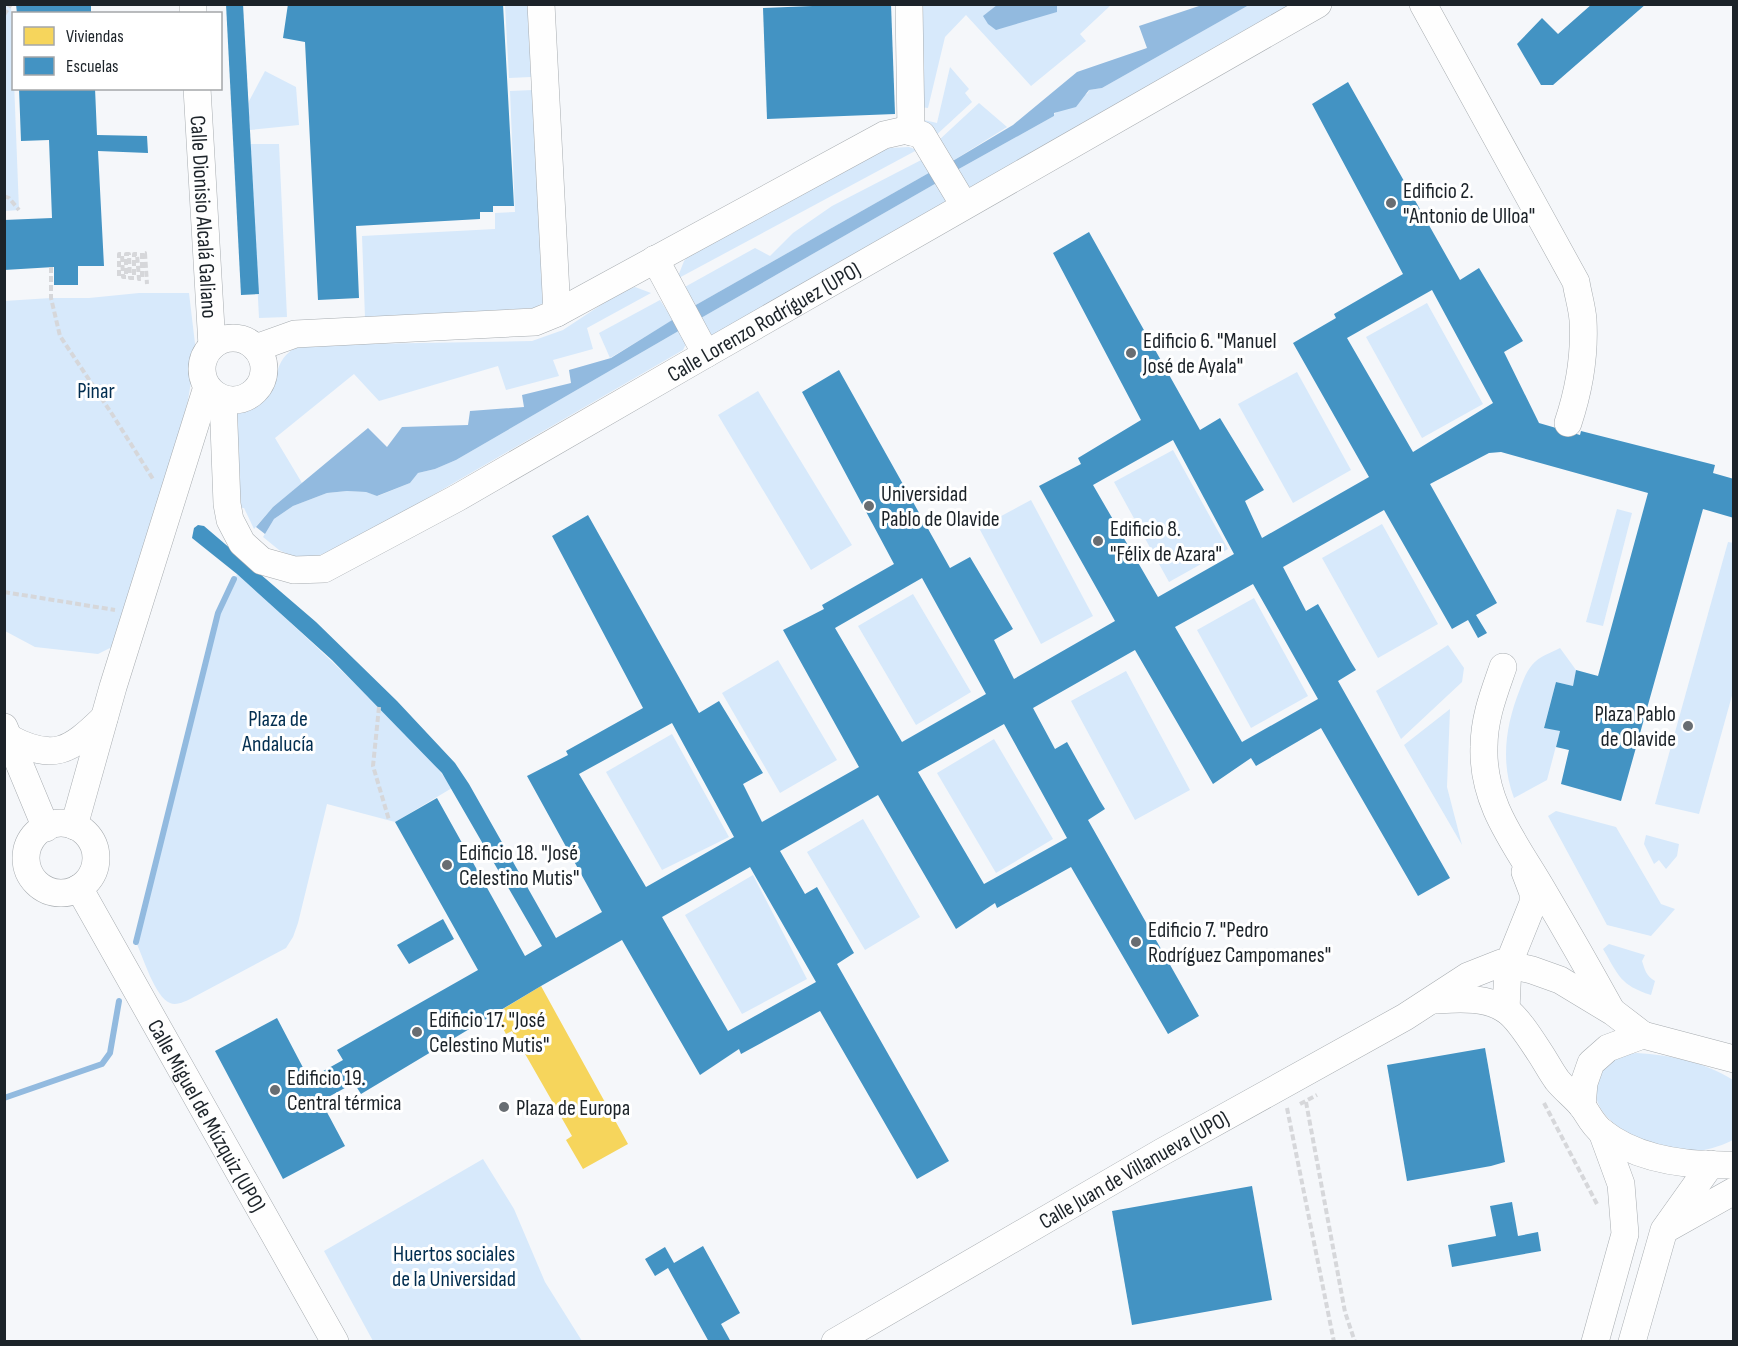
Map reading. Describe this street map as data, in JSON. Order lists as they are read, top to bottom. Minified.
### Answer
{"streets":{"street":["Calle Dionisio Alcalá Galiano","Calle Lorenzo Rodríguez (UPO)","Calle Miguel de Múzquiz (UPO)","Calle Juan de Villanueva (UPO)"]},"crossings":[["Calle Dionisio Alcalá Galiano","Calle Lorenzo Rodríguez (UPO)"]],"parks":["Pinar","Plaza de Andalucía","Huertos sociales de la Universidad"],"places":["Edificio 2. \"Antonio de Ulloa\"","Edificio 6. \"Manuel José de Ayala\"","Universidad Pablo de Olavide","Edificio 8. \"Félix de Azara\"","Plaza Pablo de Olavide","Edificio 18. \"José Celestino Mutis\"","Edificio 7. \"Pedro Rodríguez Campomanes\"","Edificio 17. \"José Celestino Mutis\"","Edificio 19. Central térmica","Plaza de Europa"],"legend":["Viviendas","Escuelas"]}
